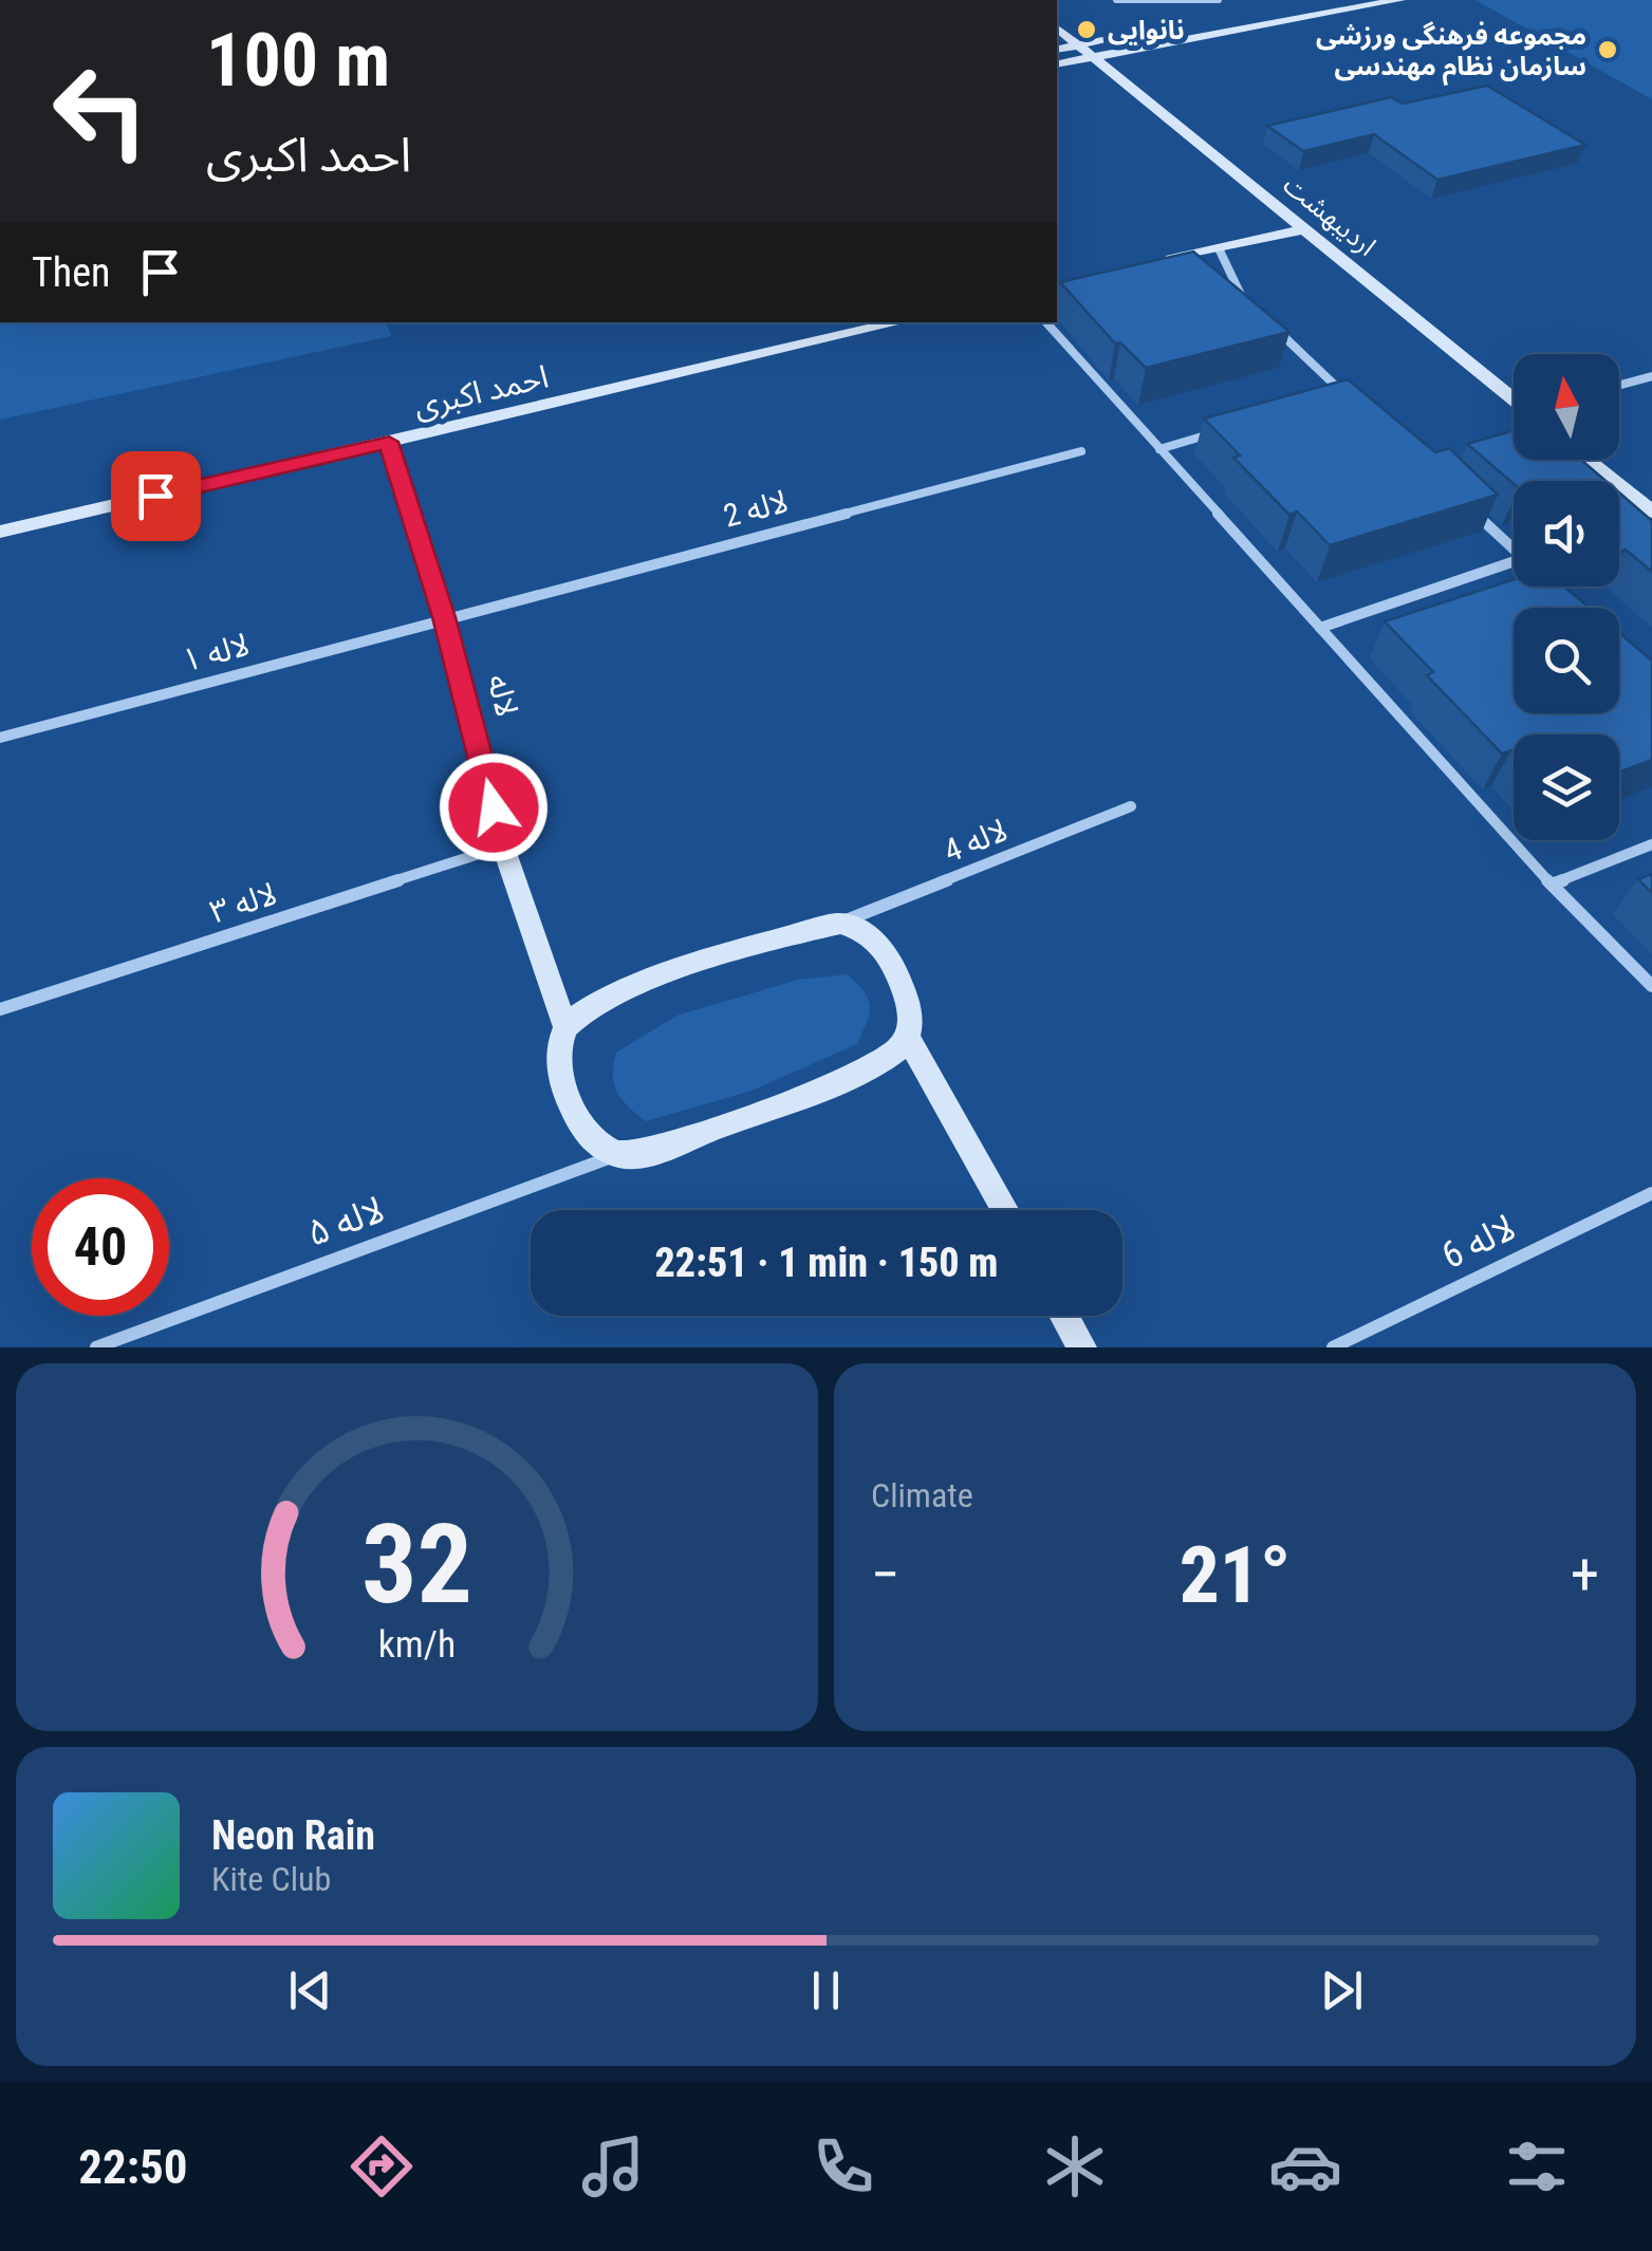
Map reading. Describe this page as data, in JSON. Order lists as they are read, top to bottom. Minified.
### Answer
{"streets":{"street":["اردیبهشت","احمد اکبری","لاله 2","لاله ۱","لاله","لاله 4","لاله ۳","لاله ۵","لاله 6"]},"crossings":[["احمد اکبری","لاله"],["لاله 2","لاله ۱"],["لاله 2","لاله"],["لاله ۱","لاله"],["لاله","لاله ۳"]],"places":["نانوایی","مجموعه فرهنگی ورزشی سازمان نظام مهندسی"],"north":"top","page":{"turn":["100 m","احمد اکبری"],"then":"Then","limit":"40","trip":"22:51 · 1 min · 150 m","tile":"Climate","heat":["−","21°","+"],"song":["Neon Rain","Kite Club"],"tabs":"22:50","gauge":["32","km/h"]}}
